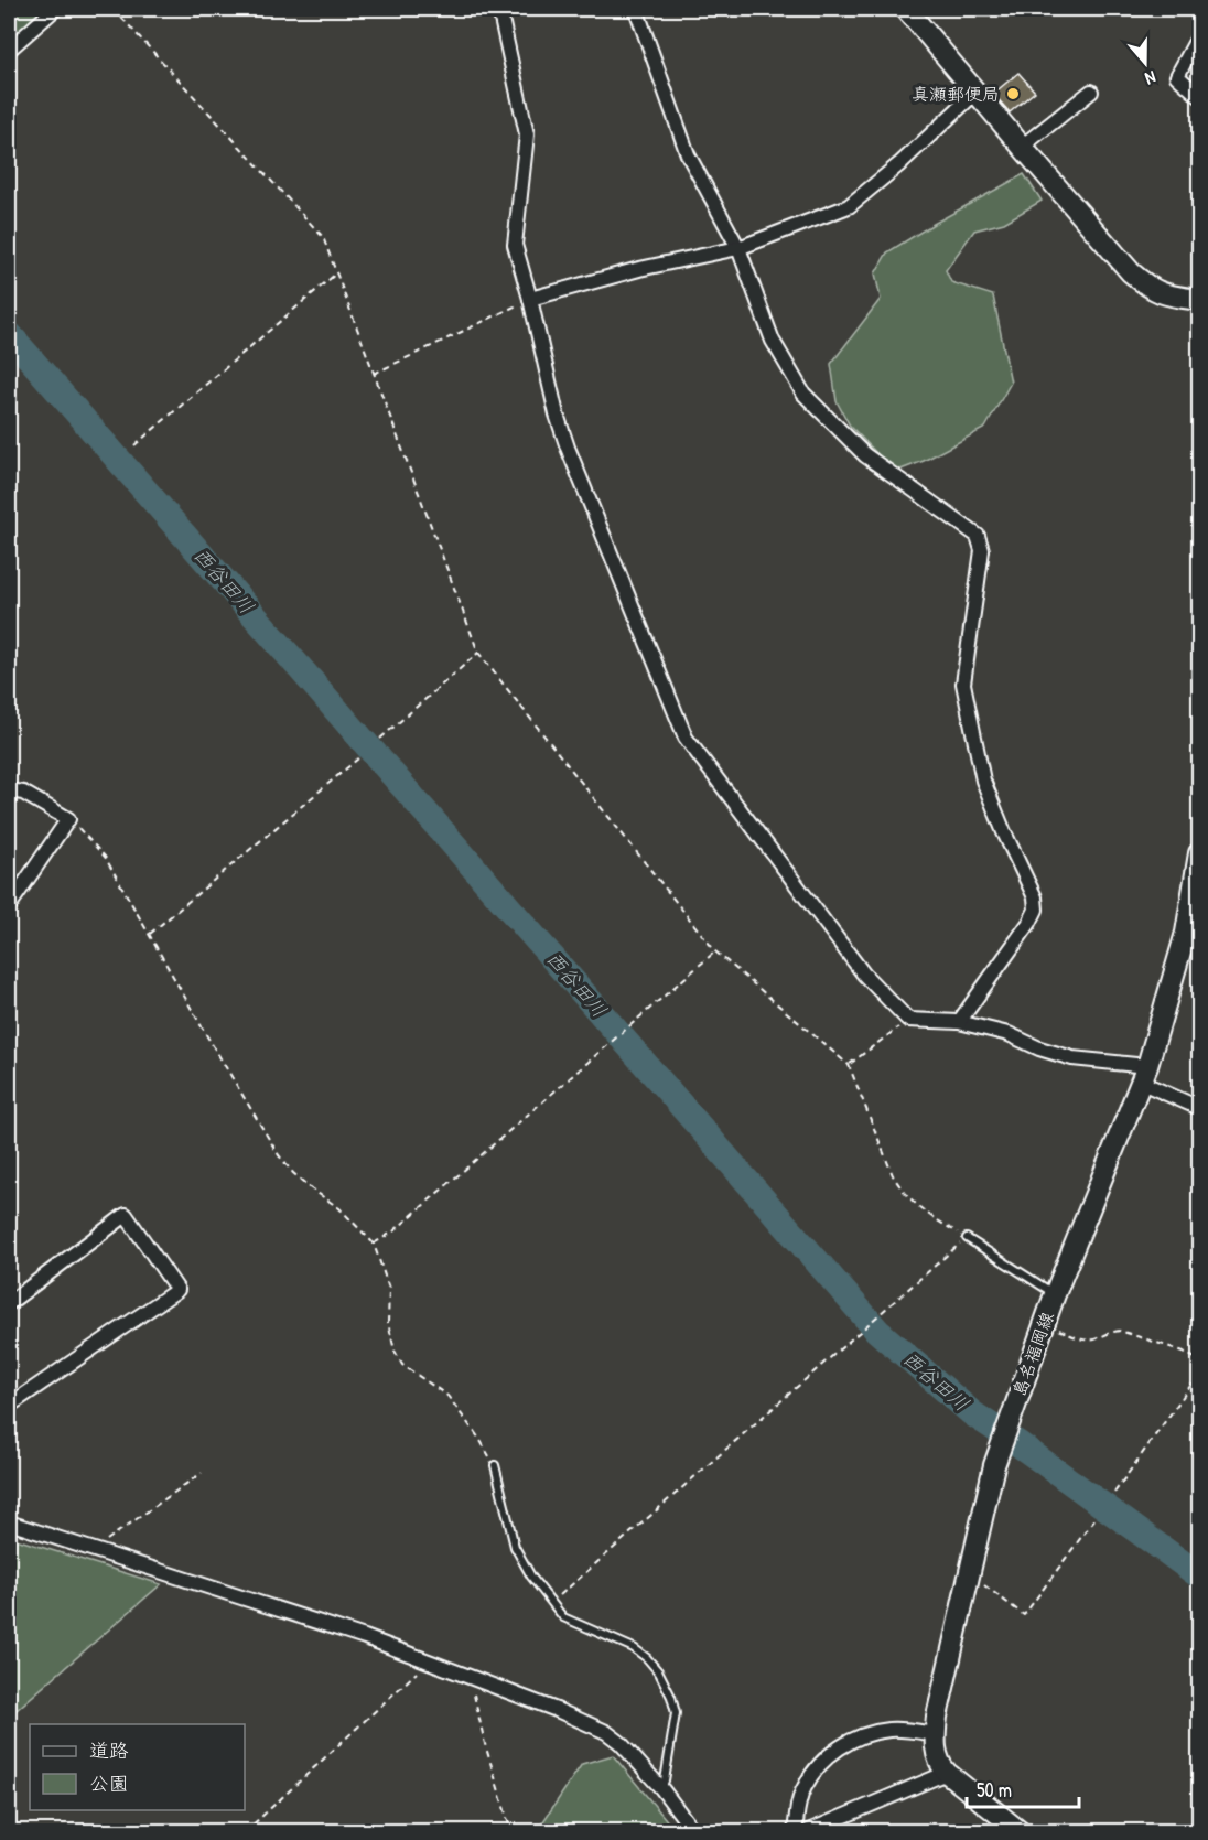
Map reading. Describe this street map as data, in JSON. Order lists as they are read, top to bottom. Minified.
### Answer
{"streets":{"main road":["島名福岡線"]},"water":["西谷田川"],"places":["真瀬郵便局"],"legend":["道路","公園"],"scale_bar":"50 m","north":"bottom"}
